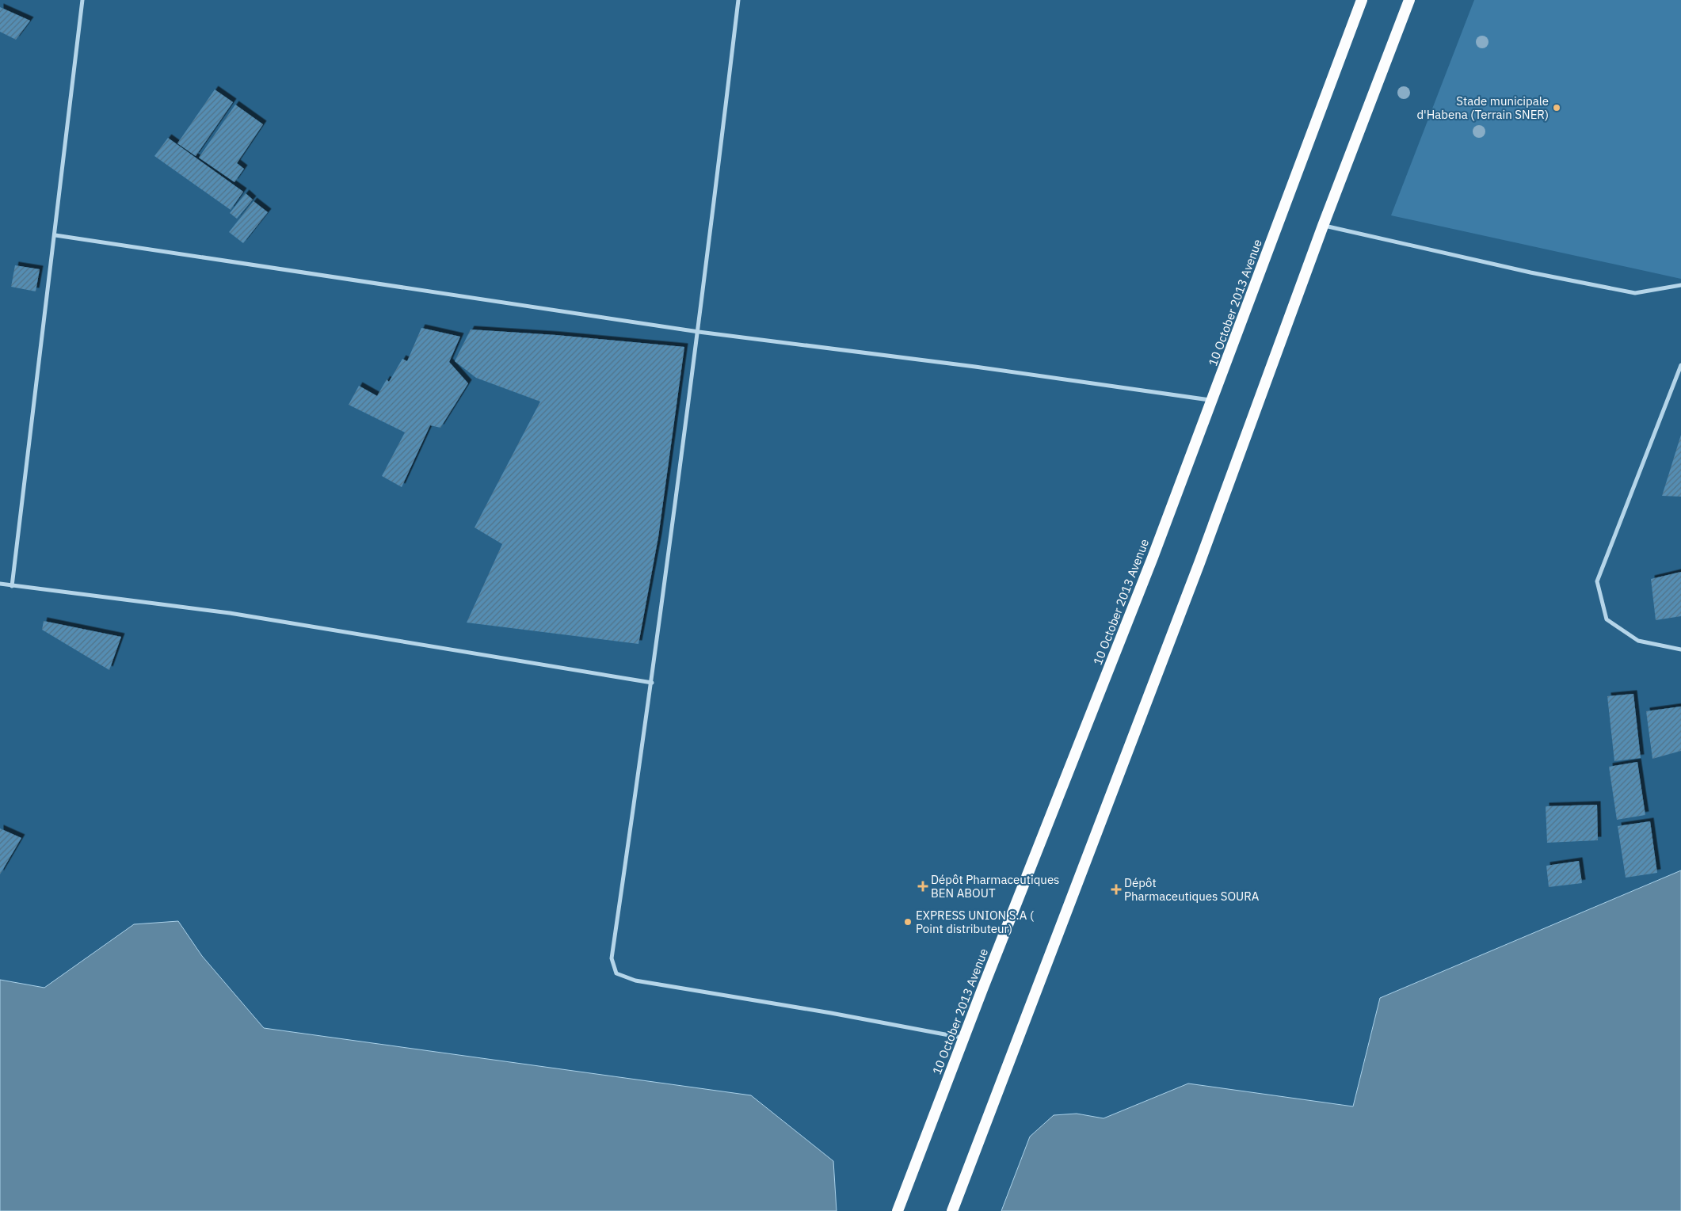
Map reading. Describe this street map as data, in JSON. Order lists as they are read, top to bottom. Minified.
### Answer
{"streets":{"highway":["10 October 2013 Avenue"]},"places":{"other":["Stade municipale d'Habena (Terrain SNER)","EXPRESS UNION S.A ( Point distributeur)"],"health":["Dépôt Pharmaceutiques BEN ABOUT","Dépôt Pharmaceutiques SOURA"]}}
